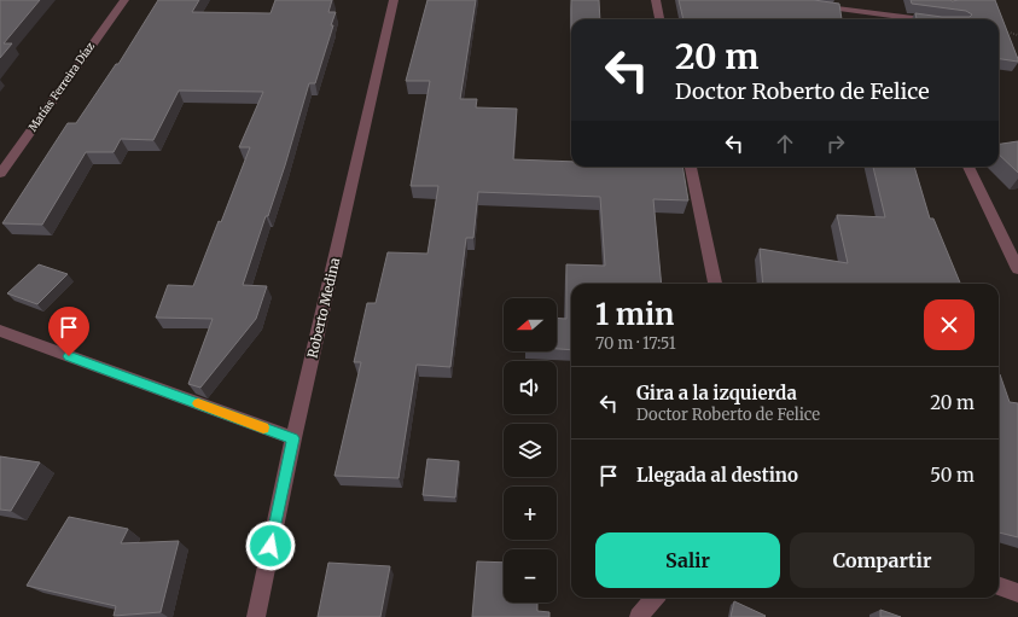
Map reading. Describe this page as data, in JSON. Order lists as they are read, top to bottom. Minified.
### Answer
{"streets":{"street":["Matías Ferreira Díaz","Roberto Medina"]},"north":"left","page":{"turn":["20 m","Doctor Roberto de Felice"],"heading":["1 min","70 m · 17:51"],"map_buttons":["+","−"],"list":[{"name":"Gira a la izquierda","note":"Doctor Roberto de Felice","value":"20 m"},{"name":"Llegada al destino","value":"50 m"}],"buttons":["Salir","Compartir"]}}
